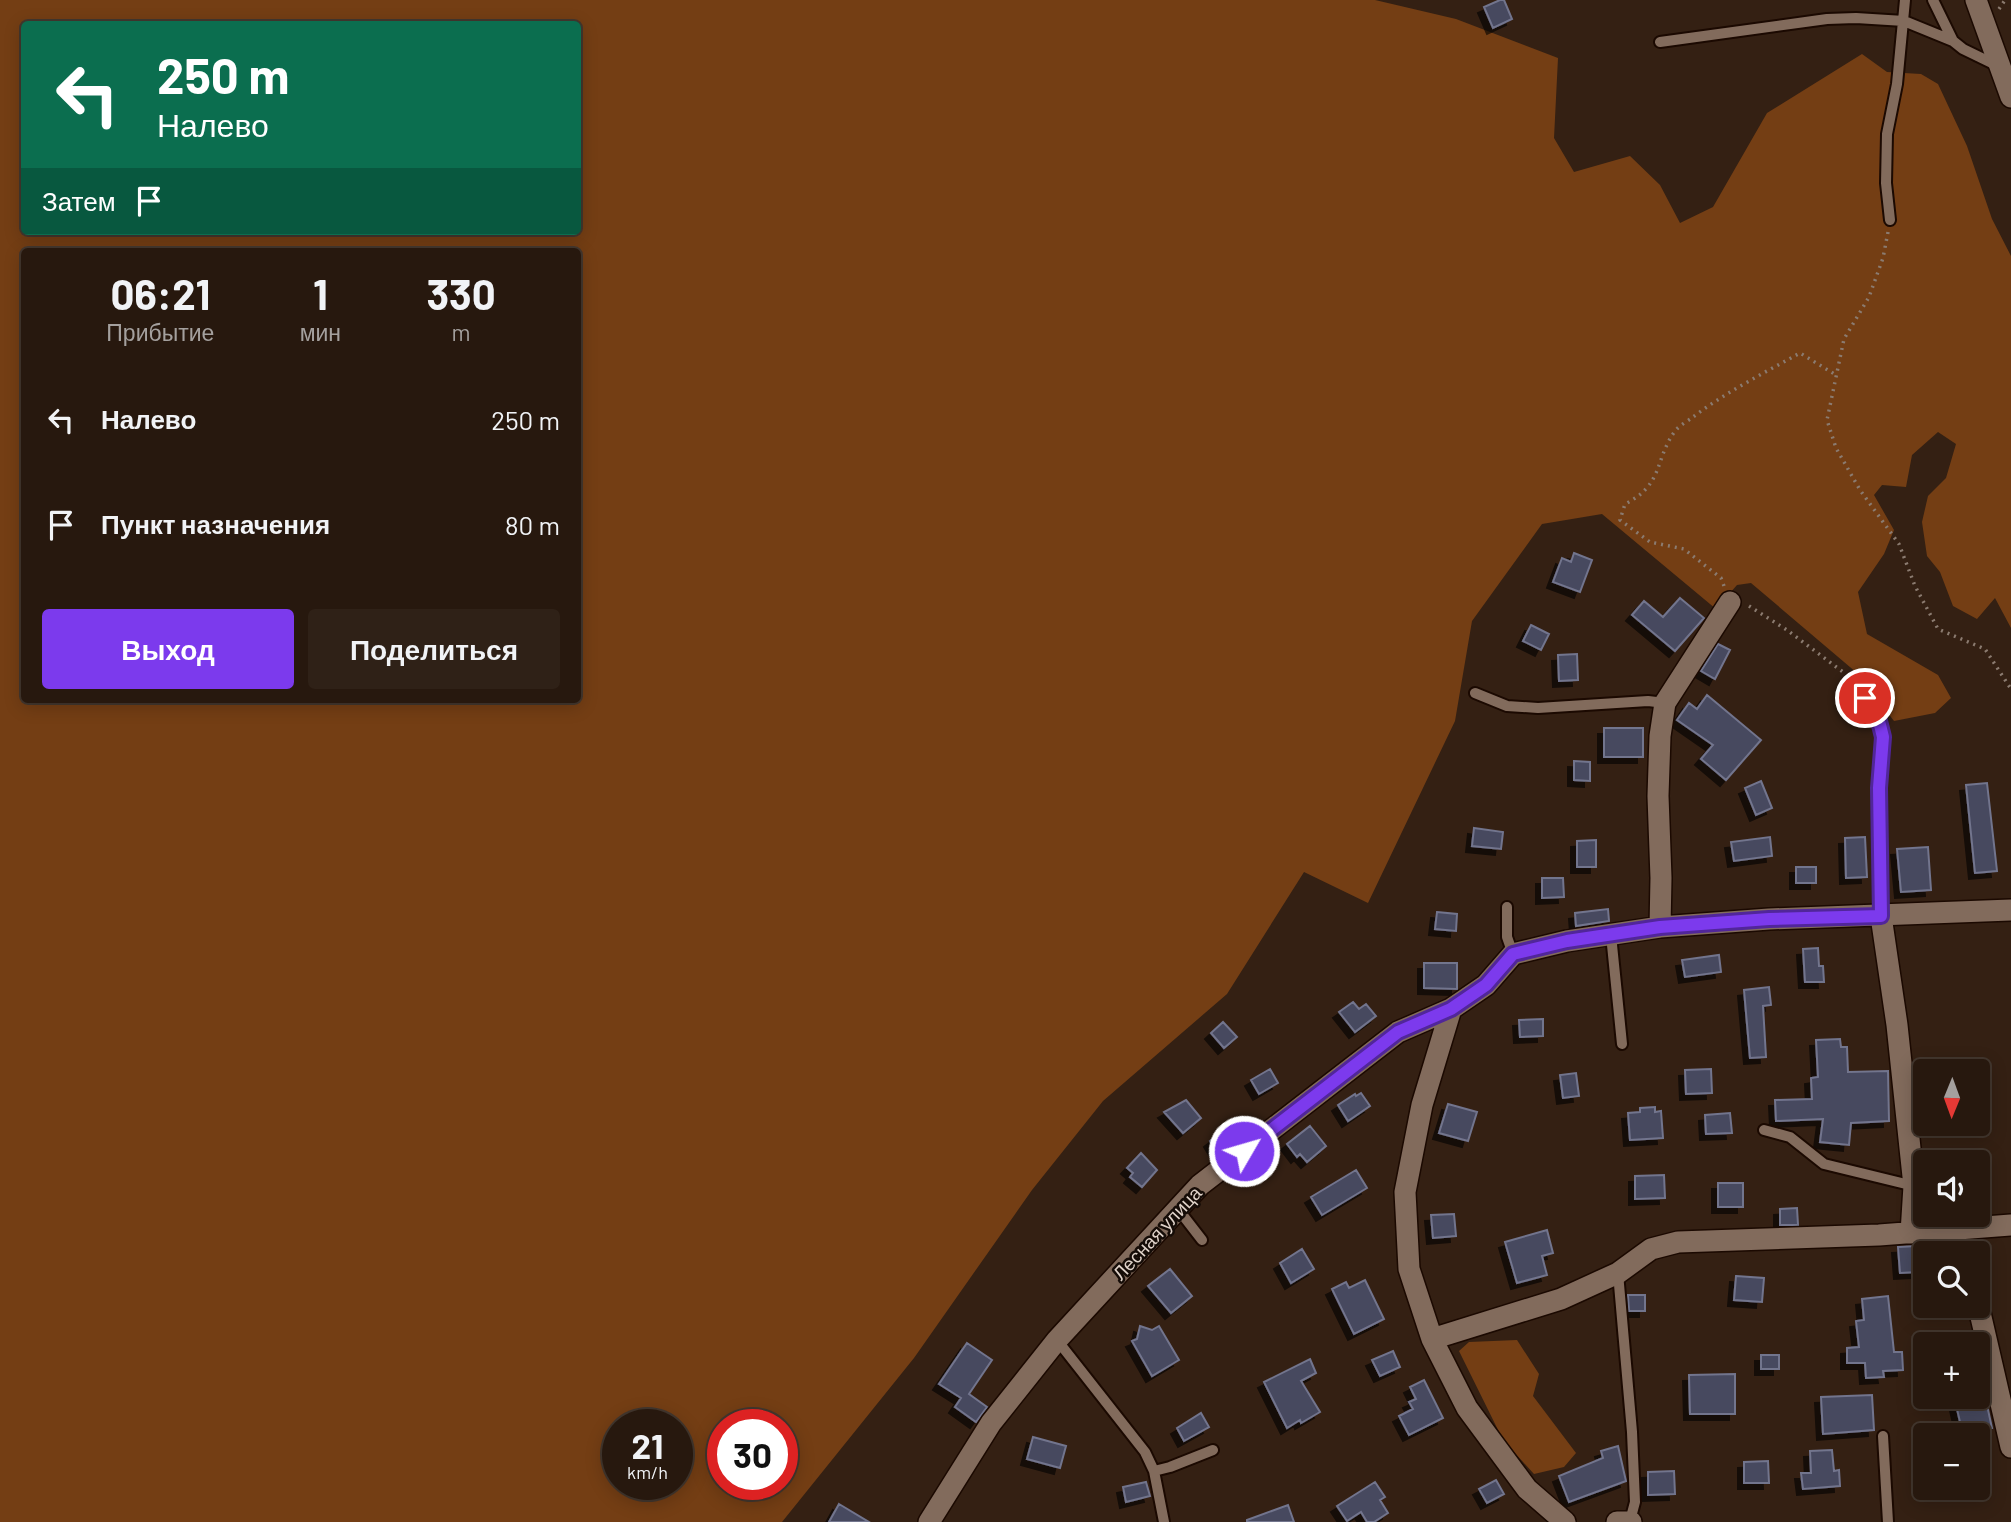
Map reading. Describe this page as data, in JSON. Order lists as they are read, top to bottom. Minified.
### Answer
{"streets":{"street":["Лесная улица"]},"north":"bottom","page":{"turn":["250 m","Налево"],"then":"Затем","eta":["06:21","Прибытие","1","мин","330","m"],"list":[{"name":"Налево","value":"250 m"},{"name":"Пункт назначения","value":"80 m"}],"buttons":["Выход","Поделиться"],"map_buttons":["+","−"],"speed":"21 km/h","limit":"30"}}
